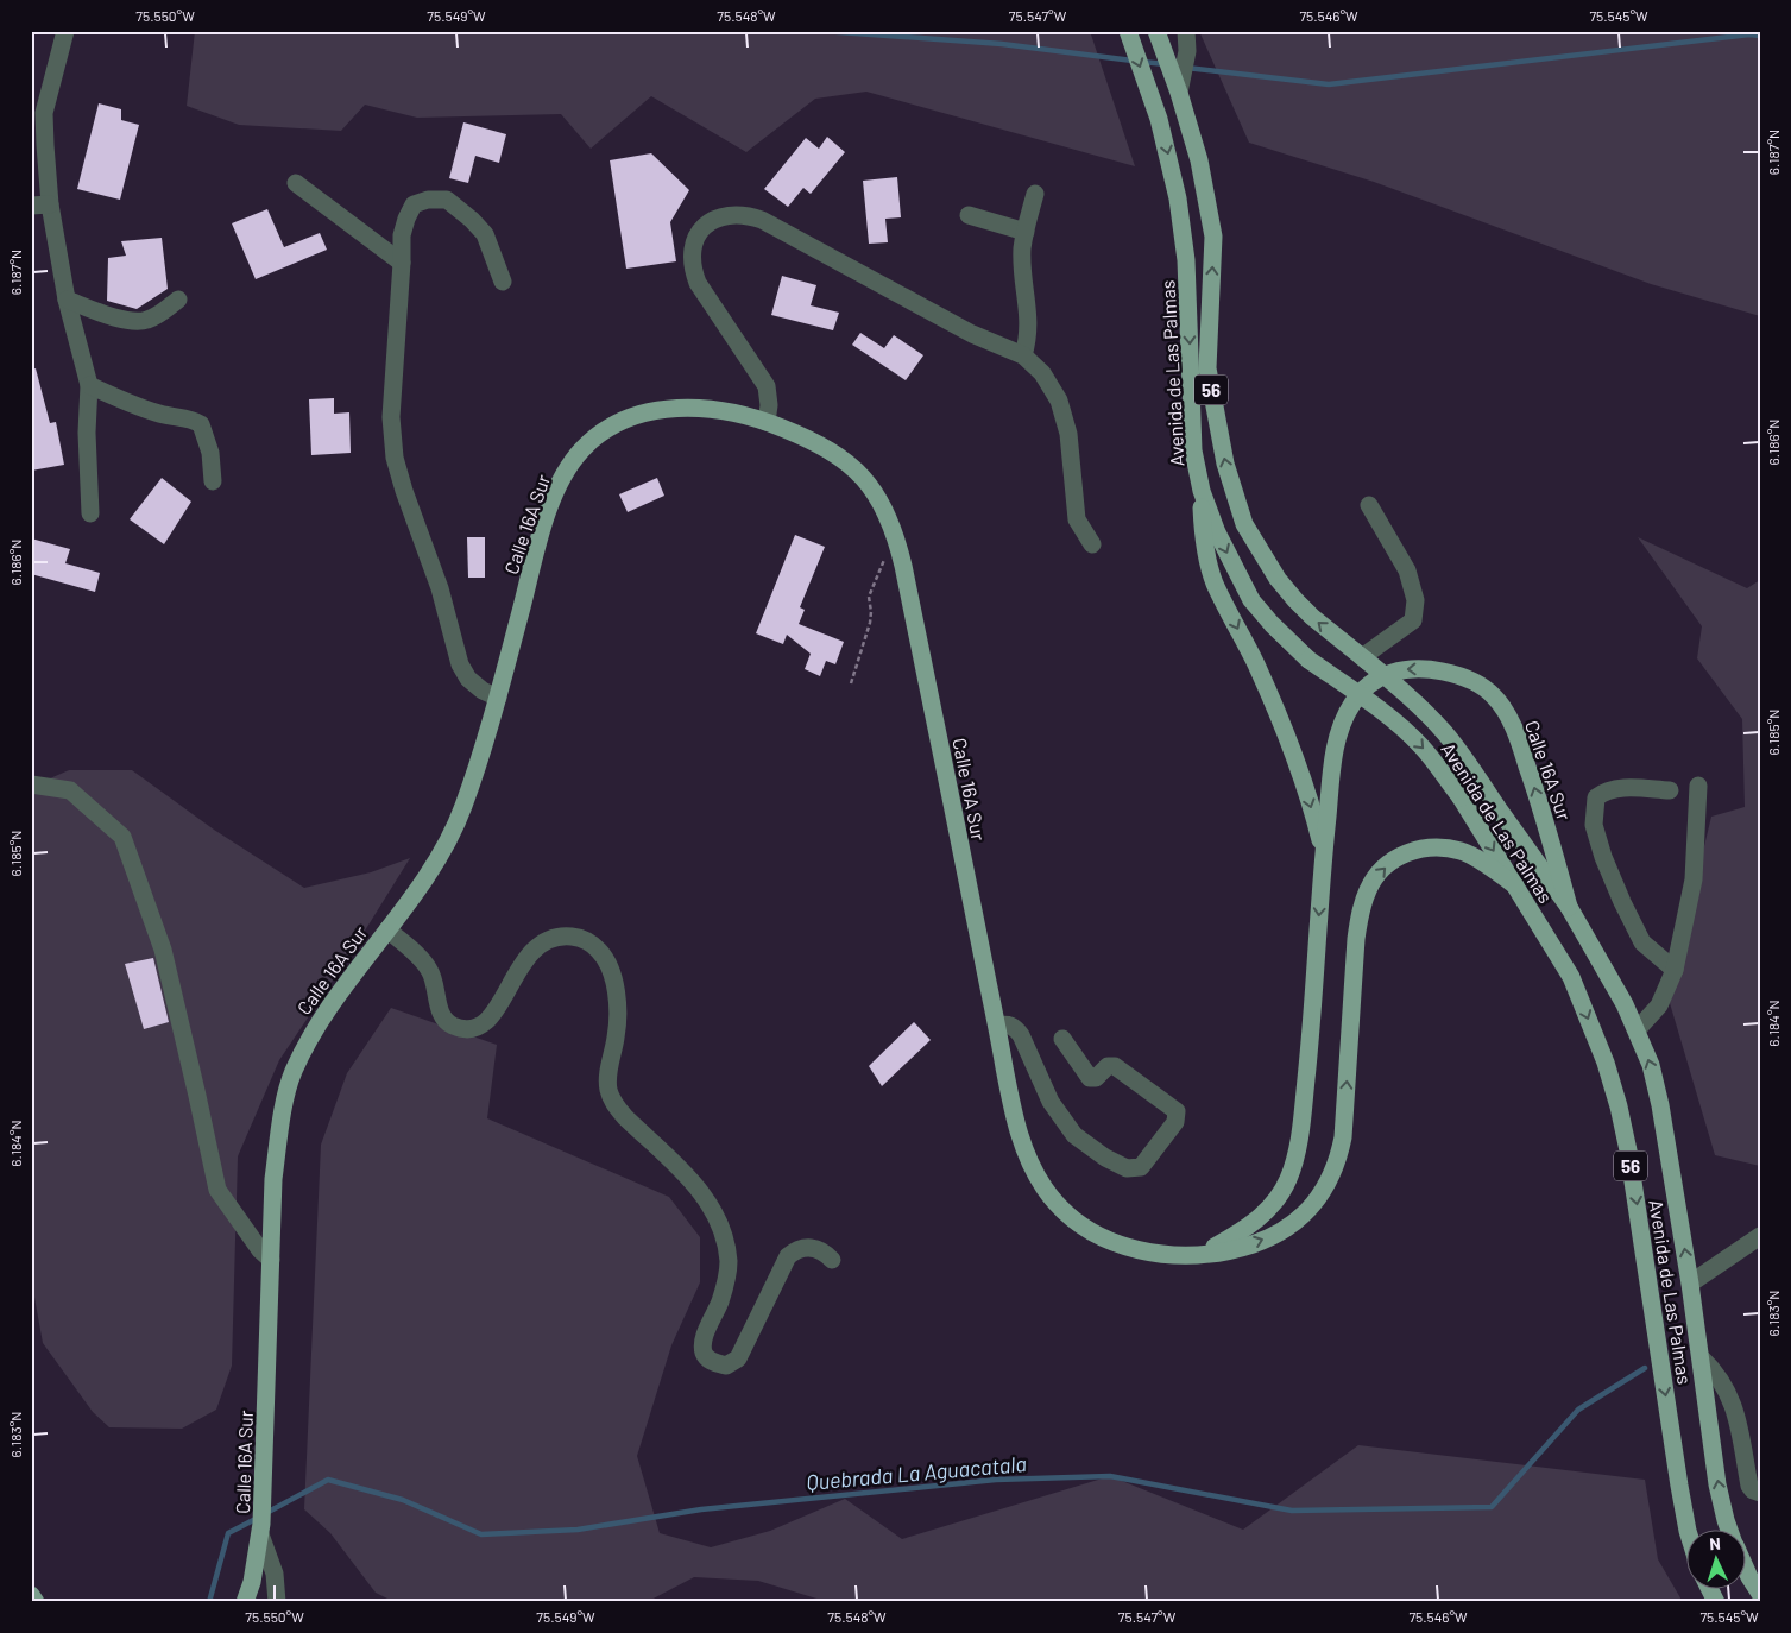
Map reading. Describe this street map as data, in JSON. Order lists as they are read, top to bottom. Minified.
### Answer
{"streets":{"main road":["Avenida de Las Palmas","56","Calle 16A Sur"]},"crossings":[["Avenida de Las Palmas","Calle 16A Sur"]],"water":["Quebrada La Aguacatala"],"north":"top","coordinates":["75.550°W","75.549°W","75.548°W","75.547°W","75.546°W","75.545°W","6.187°N","6.186°N","6.185°N","6.184°N","6.183°N"]}
